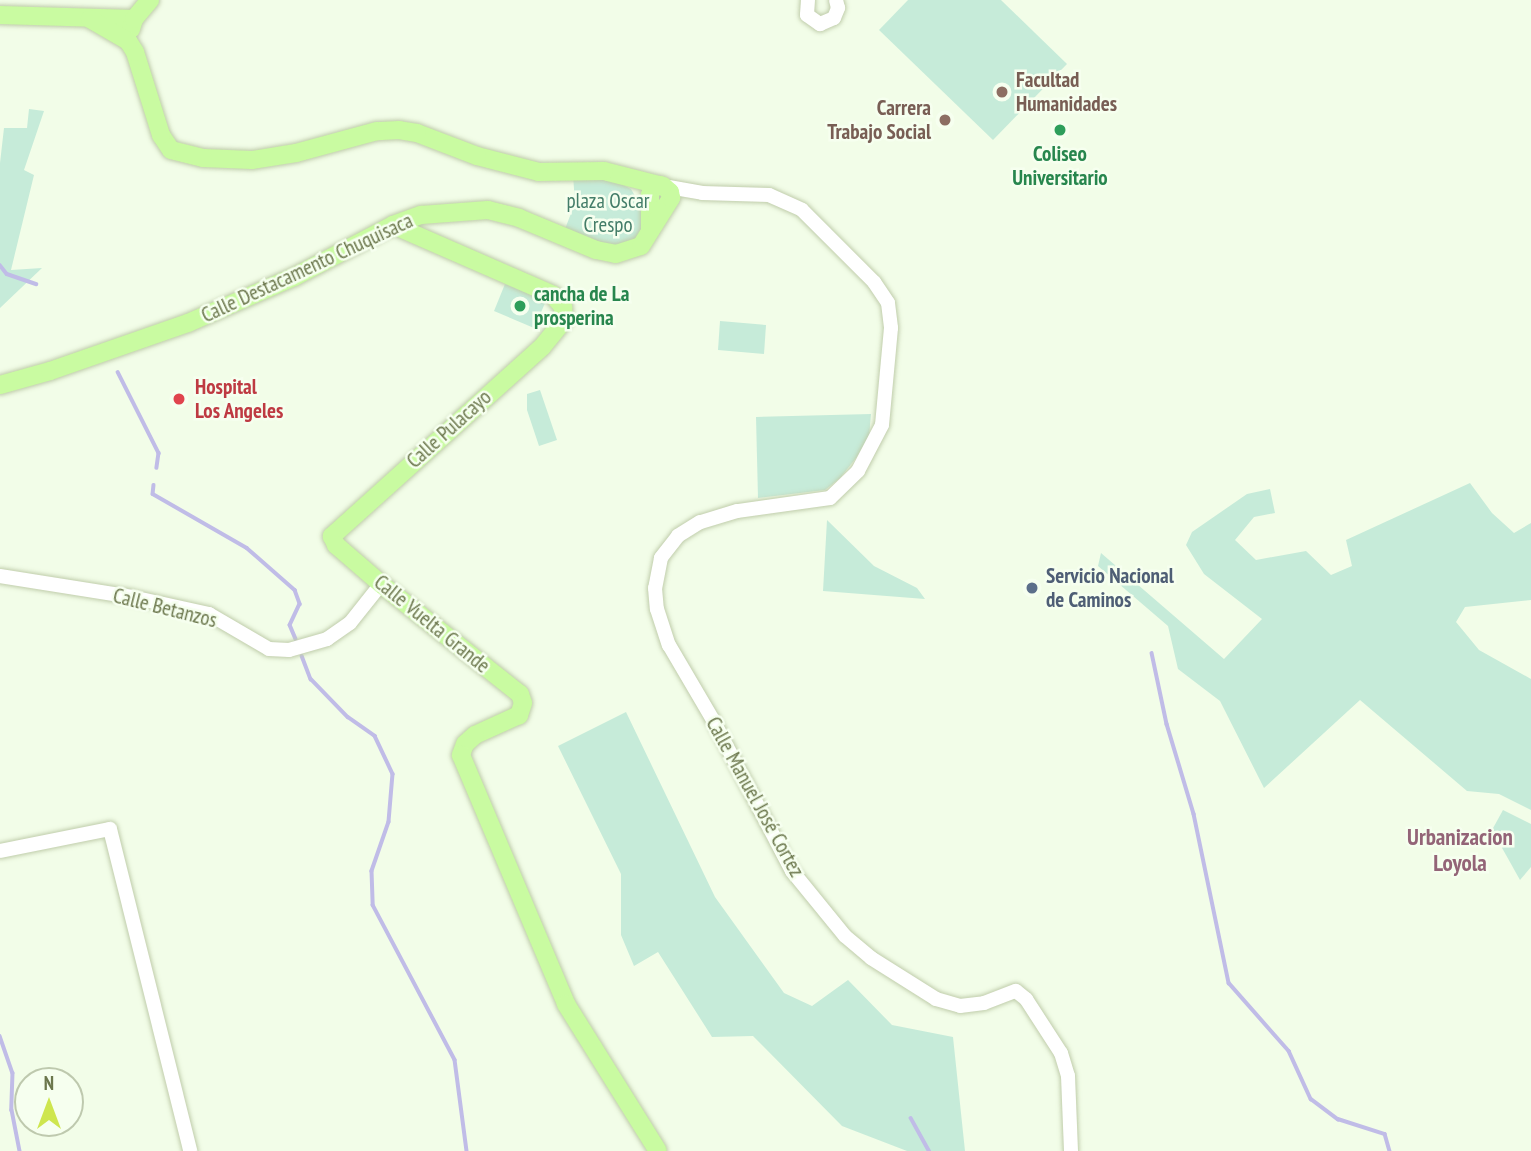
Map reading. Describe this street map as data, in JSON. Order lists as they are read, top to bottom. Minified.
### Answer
{"streets":{"main road":["Calle Destacamento Chuquisaca","Calle Pulacayo","Calle Vuelta Grande"],"street":["Calle Betanzos","Calle Manuel José Cortez"]},"crossings":[["Calle Destacamento Chuquisaca","Calle Pulacayo"],["Calle Destacamento Chuquisaca","Calle Manuel José Cortez"],["Calle Pulacayo","Calle Vuelta Grande"],["Calle Betanzos","Calle Vuelta Grande"]],"districts":["Urbanizacion Loyola"],"parks":["plaza Oscar Crespo"],"places":["Facultad Humanidades","Carrera Trabajo Social","Coliseo Universitario","cancha de La prosperina","Hospital Los Angeles","Servicio Nacional de Caminos"],"north":"top"}
